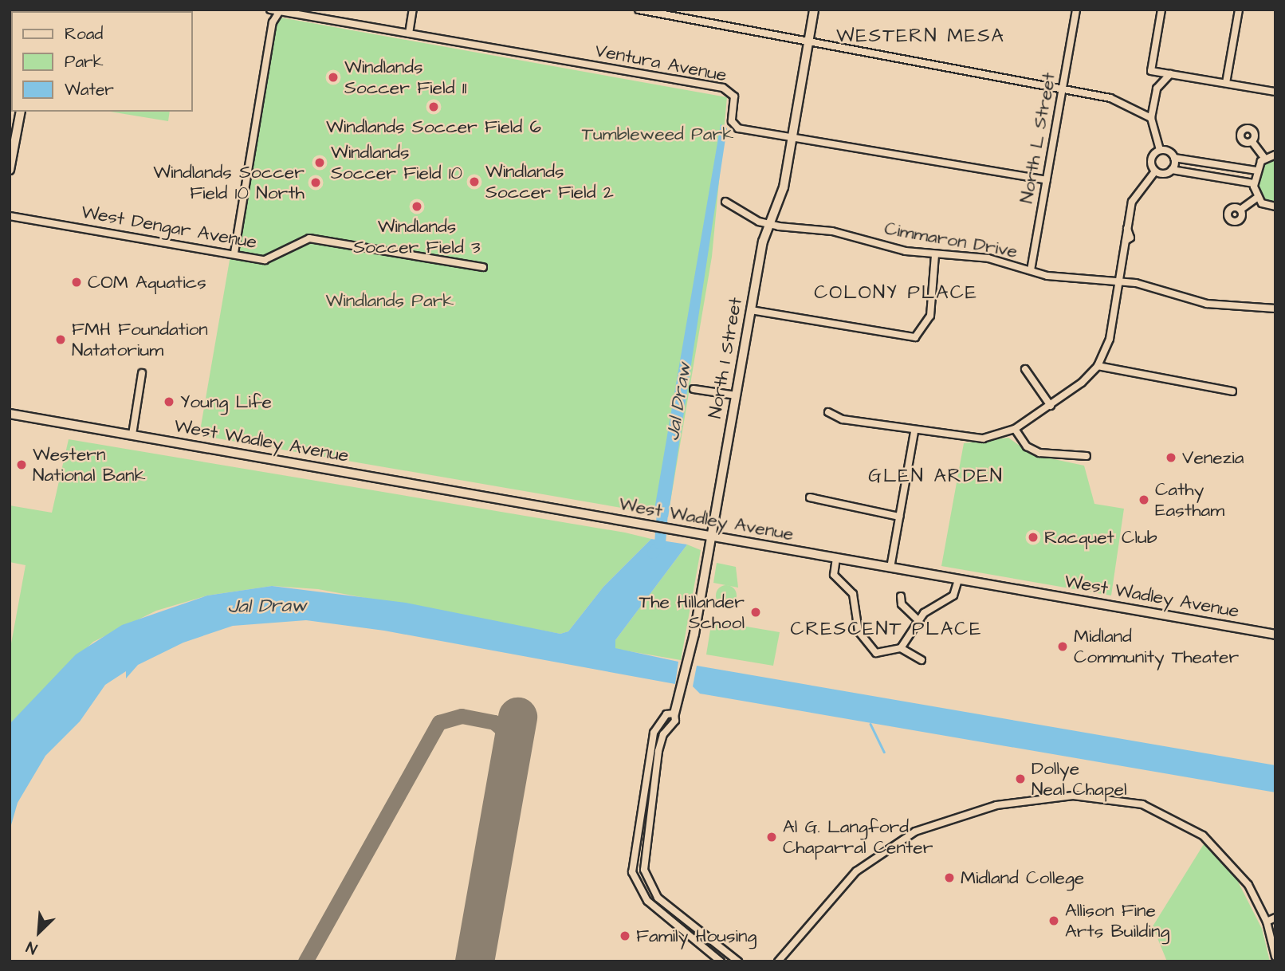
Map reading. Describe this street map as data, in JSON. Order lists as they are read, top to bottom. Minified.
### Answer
{"streets":{"main road":["North I Street","West Wadley Avenue"],"street":["Ventura Avenue","North L Street","West Dengar Avenue","Cimmaron Drive"]},"crossings":[["Ventura Avenue","North L Street"],["Ventura Avenue","North I Street"],["North L Street","Cimmaron Drive"],["Cimmaron Drive","North I Street"],["North I Street","West Wadley Avenue"]],"districts":["WESTERN MESA","COLONY PLACE","GLEN ARDEN","CRESCENT PLACE"],"water":["Jal Draw"],"parks":["Tumbleweed Park","Windlands Park"],"places":["Windlands Soccer Field 11","Windlands Soccer Field 6","Windlands Soccer Field 10","Windlands Soccer Field 2","Windlands Soccer Field 10 North","Windlands Soccer Field 3","COM Aquatics","FMH Foundation Natatorium","Young Life","Venezia","Western National Bank","Cathy Eastham","Racquet Club","The Hillander School","Midland Community Theater","Dollye Neal Chapel","Al G. Langford Chaparral Center","Midland College","Allison Fine Arts Building","Family Housing"],"legend":["Road","Park","Water"],"north":"bottom left"}
